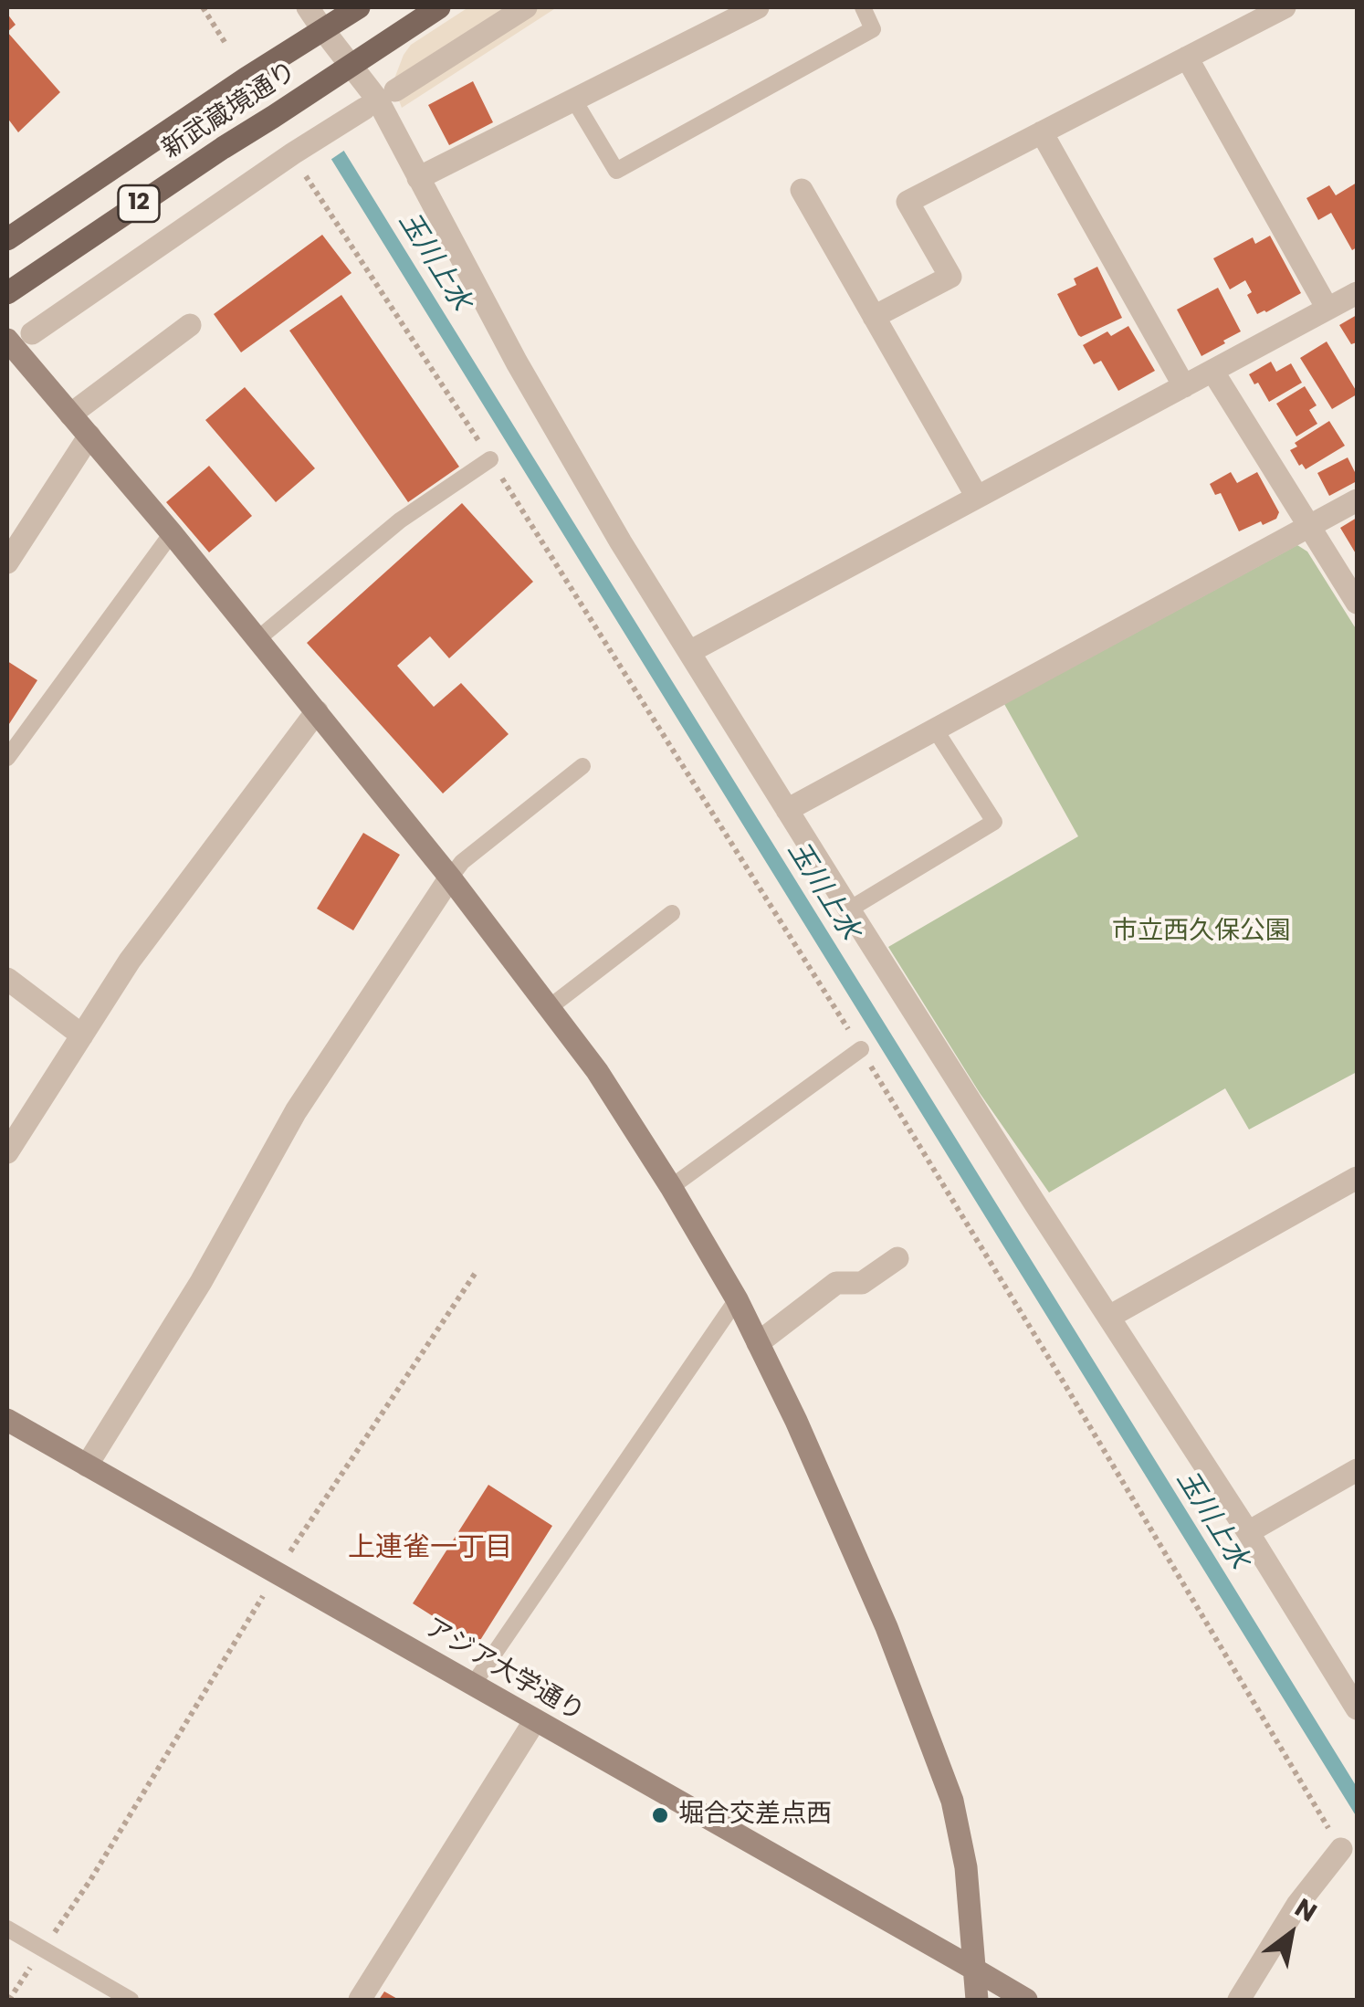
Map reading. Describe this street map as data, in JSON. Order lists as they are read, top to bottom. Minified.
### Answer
{"streets":{"main road":["新武蔵境通り","12"],"street":["アジア大学通り"]},"districts":["上連雀一丁目"],"water":["玉川上水"],"parks":["市立西久保公園"],"places":["堀合交差点西"],"north":"top right"}
